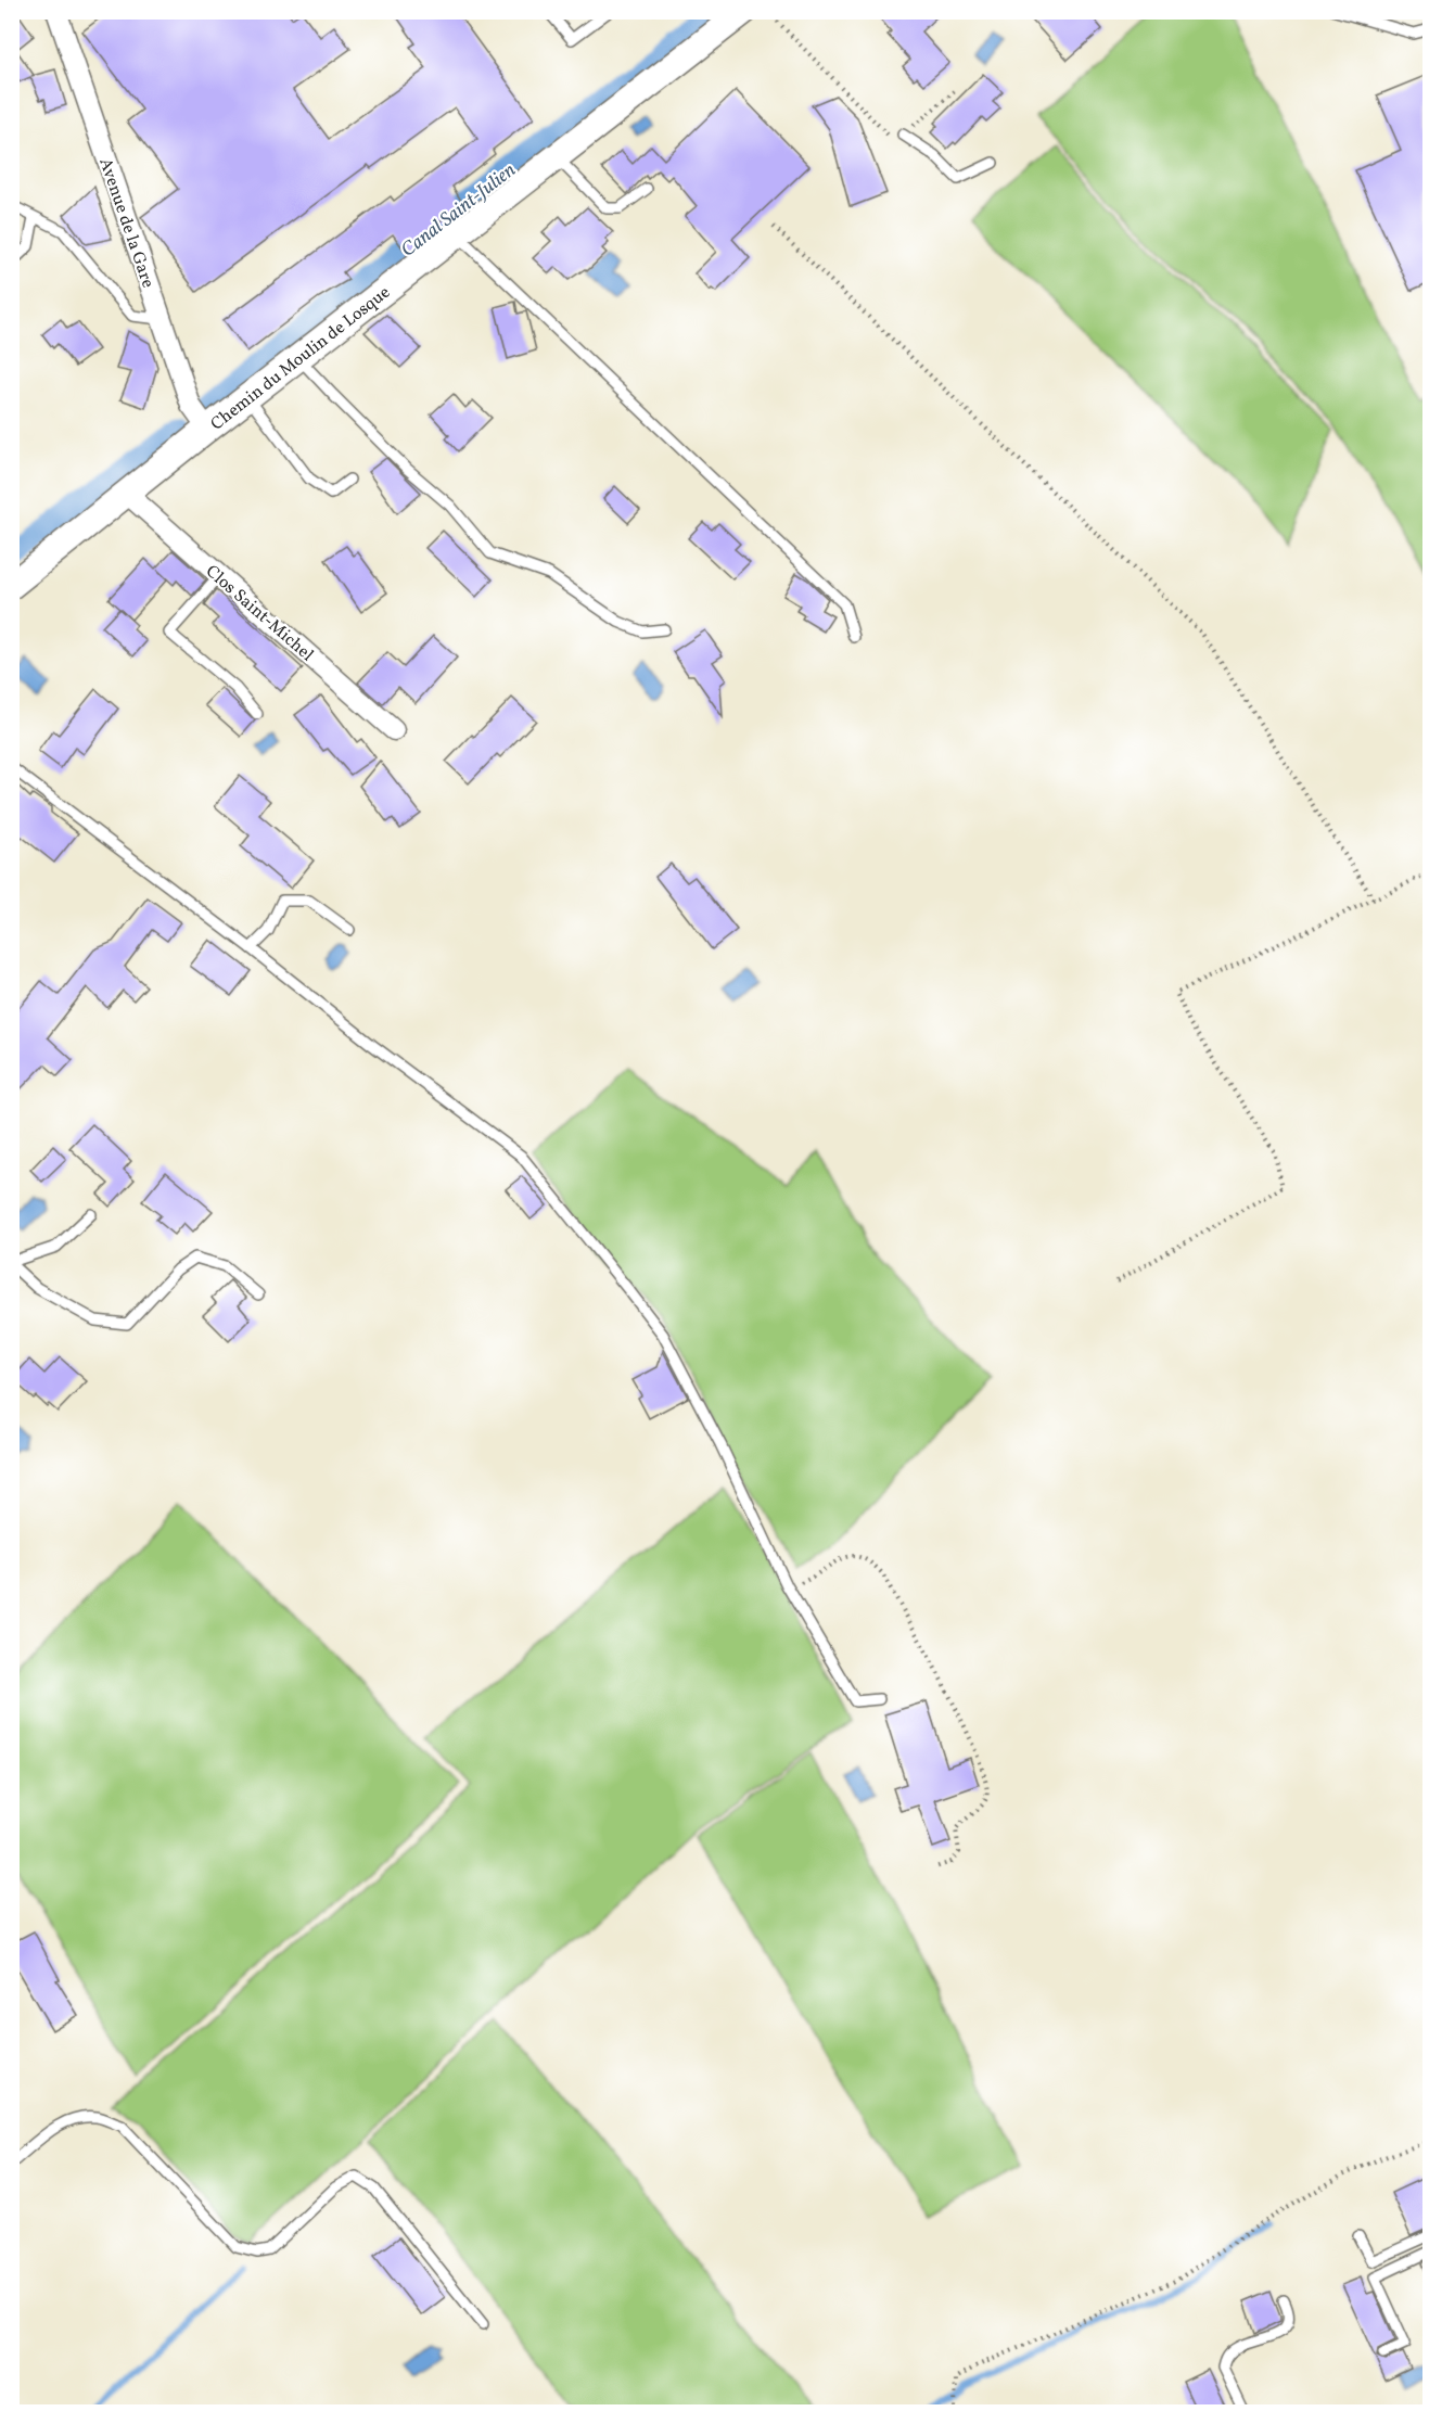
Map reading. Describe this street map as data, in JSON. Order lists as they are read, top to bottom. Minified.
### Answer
{"streets":{"street":["Avenue de la Gare","Chemin du Moulin de Losque","Clos Saint-Michel"]},"crossings":[["Avenue de la Gare","Chemin du Moulin de Losque"],["Chemin du Moulin de Losque","Clos Saint-Michel"]],"water":["Canal Saint-Julien"]}
